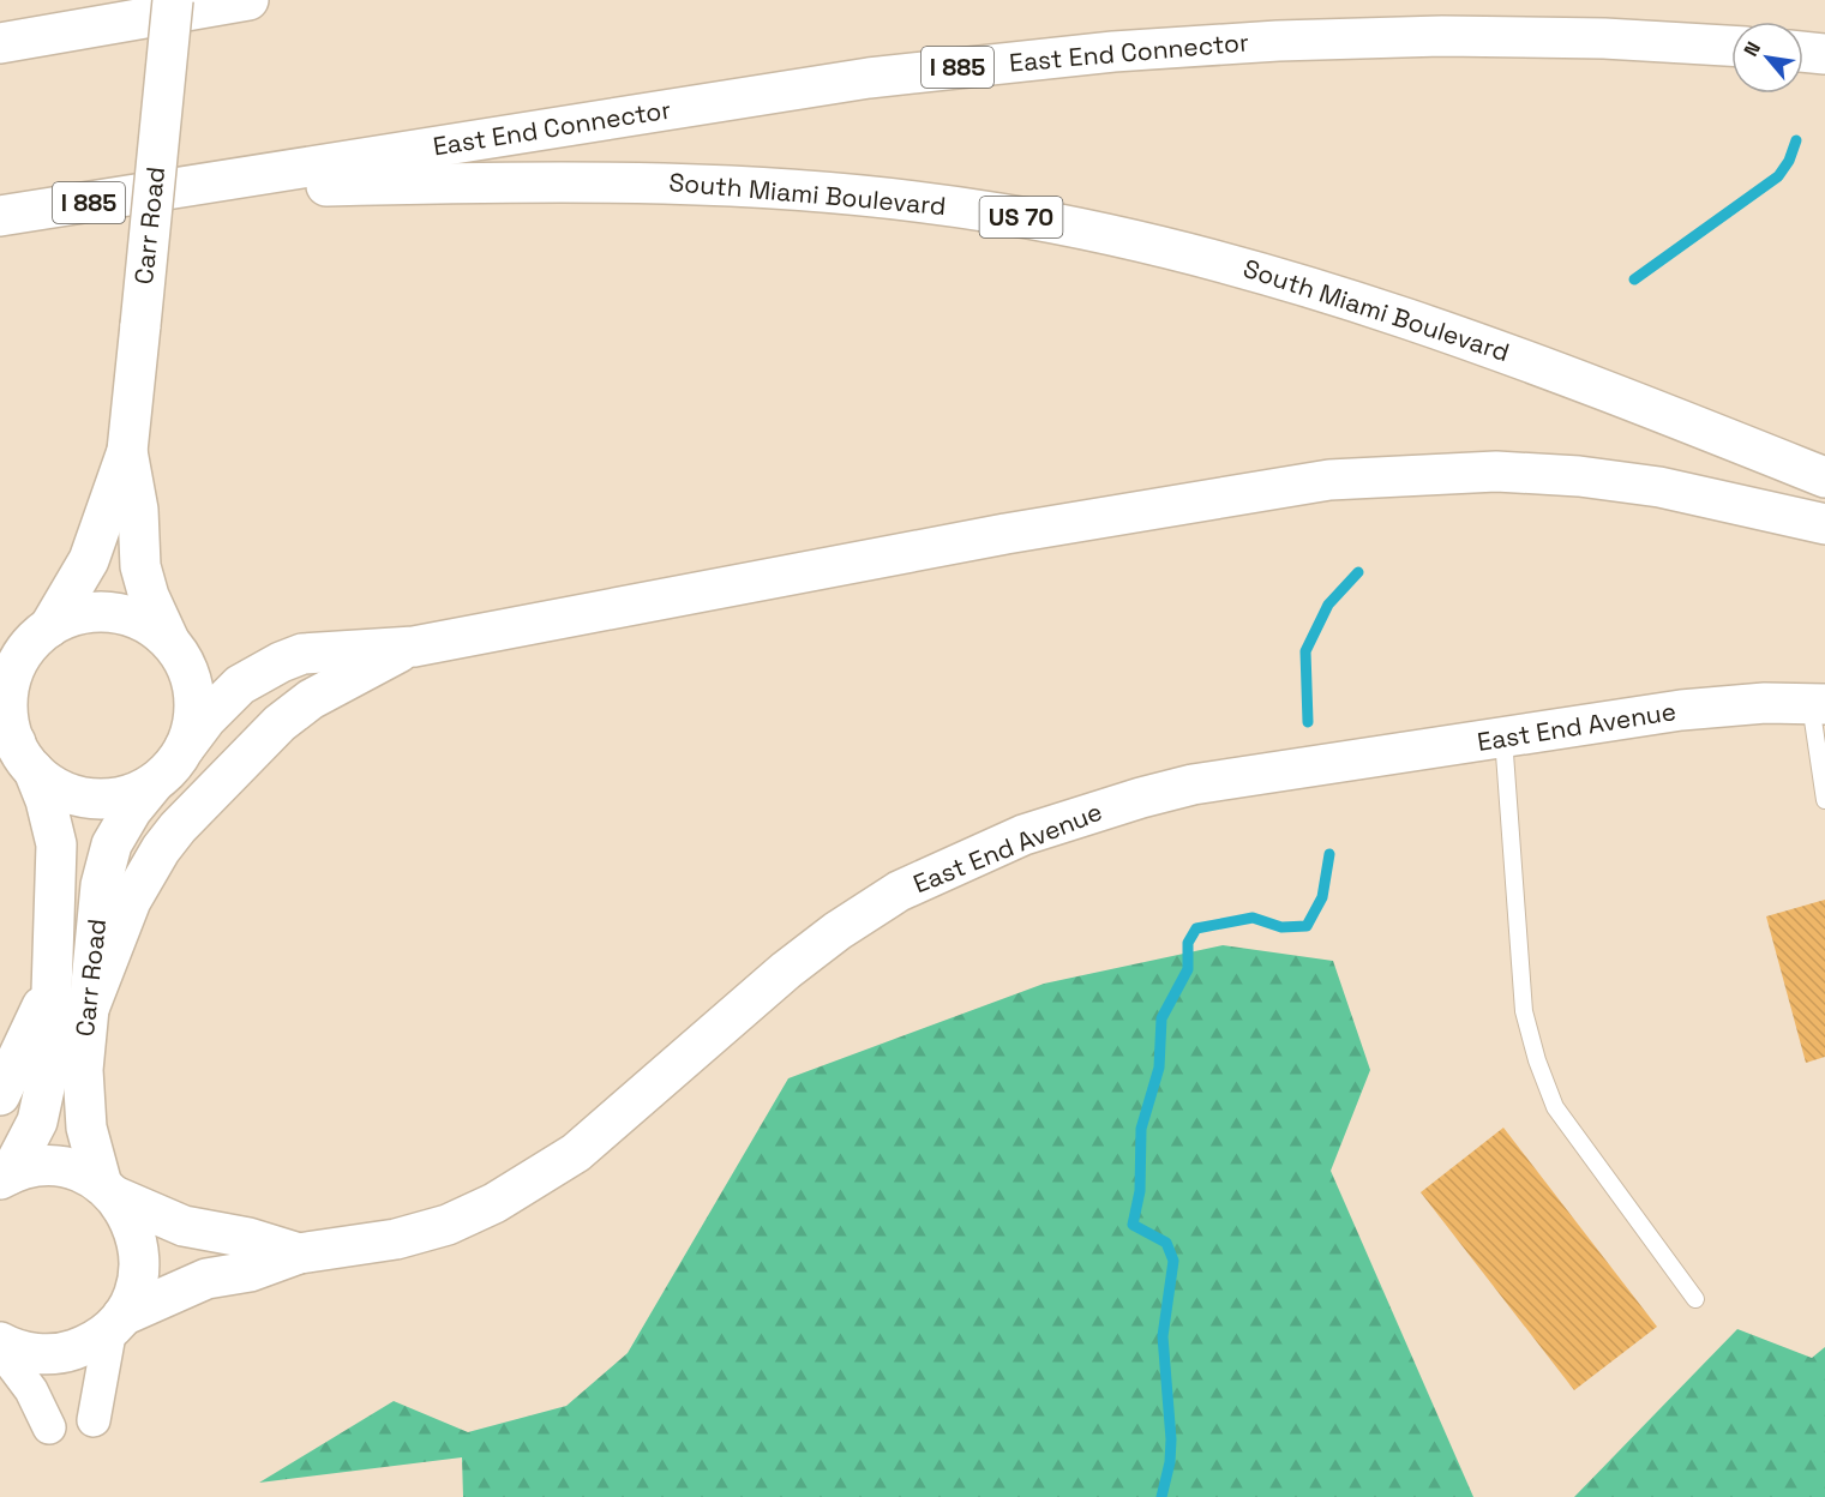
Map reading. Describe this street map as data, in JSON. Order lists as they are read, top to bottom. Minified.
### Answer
{"streets":{"main road":["East End Connector","I 885","South Miami Boulevard","US 70","Carr Road","East End Avenue"]},"crossings":[["East End Connector","I 885"],["East End Connector","South Miami Boulevard"],["I 885","South Miami Boulevard"],["Carr Road","East End Avenue"]],"north":"top left"}
